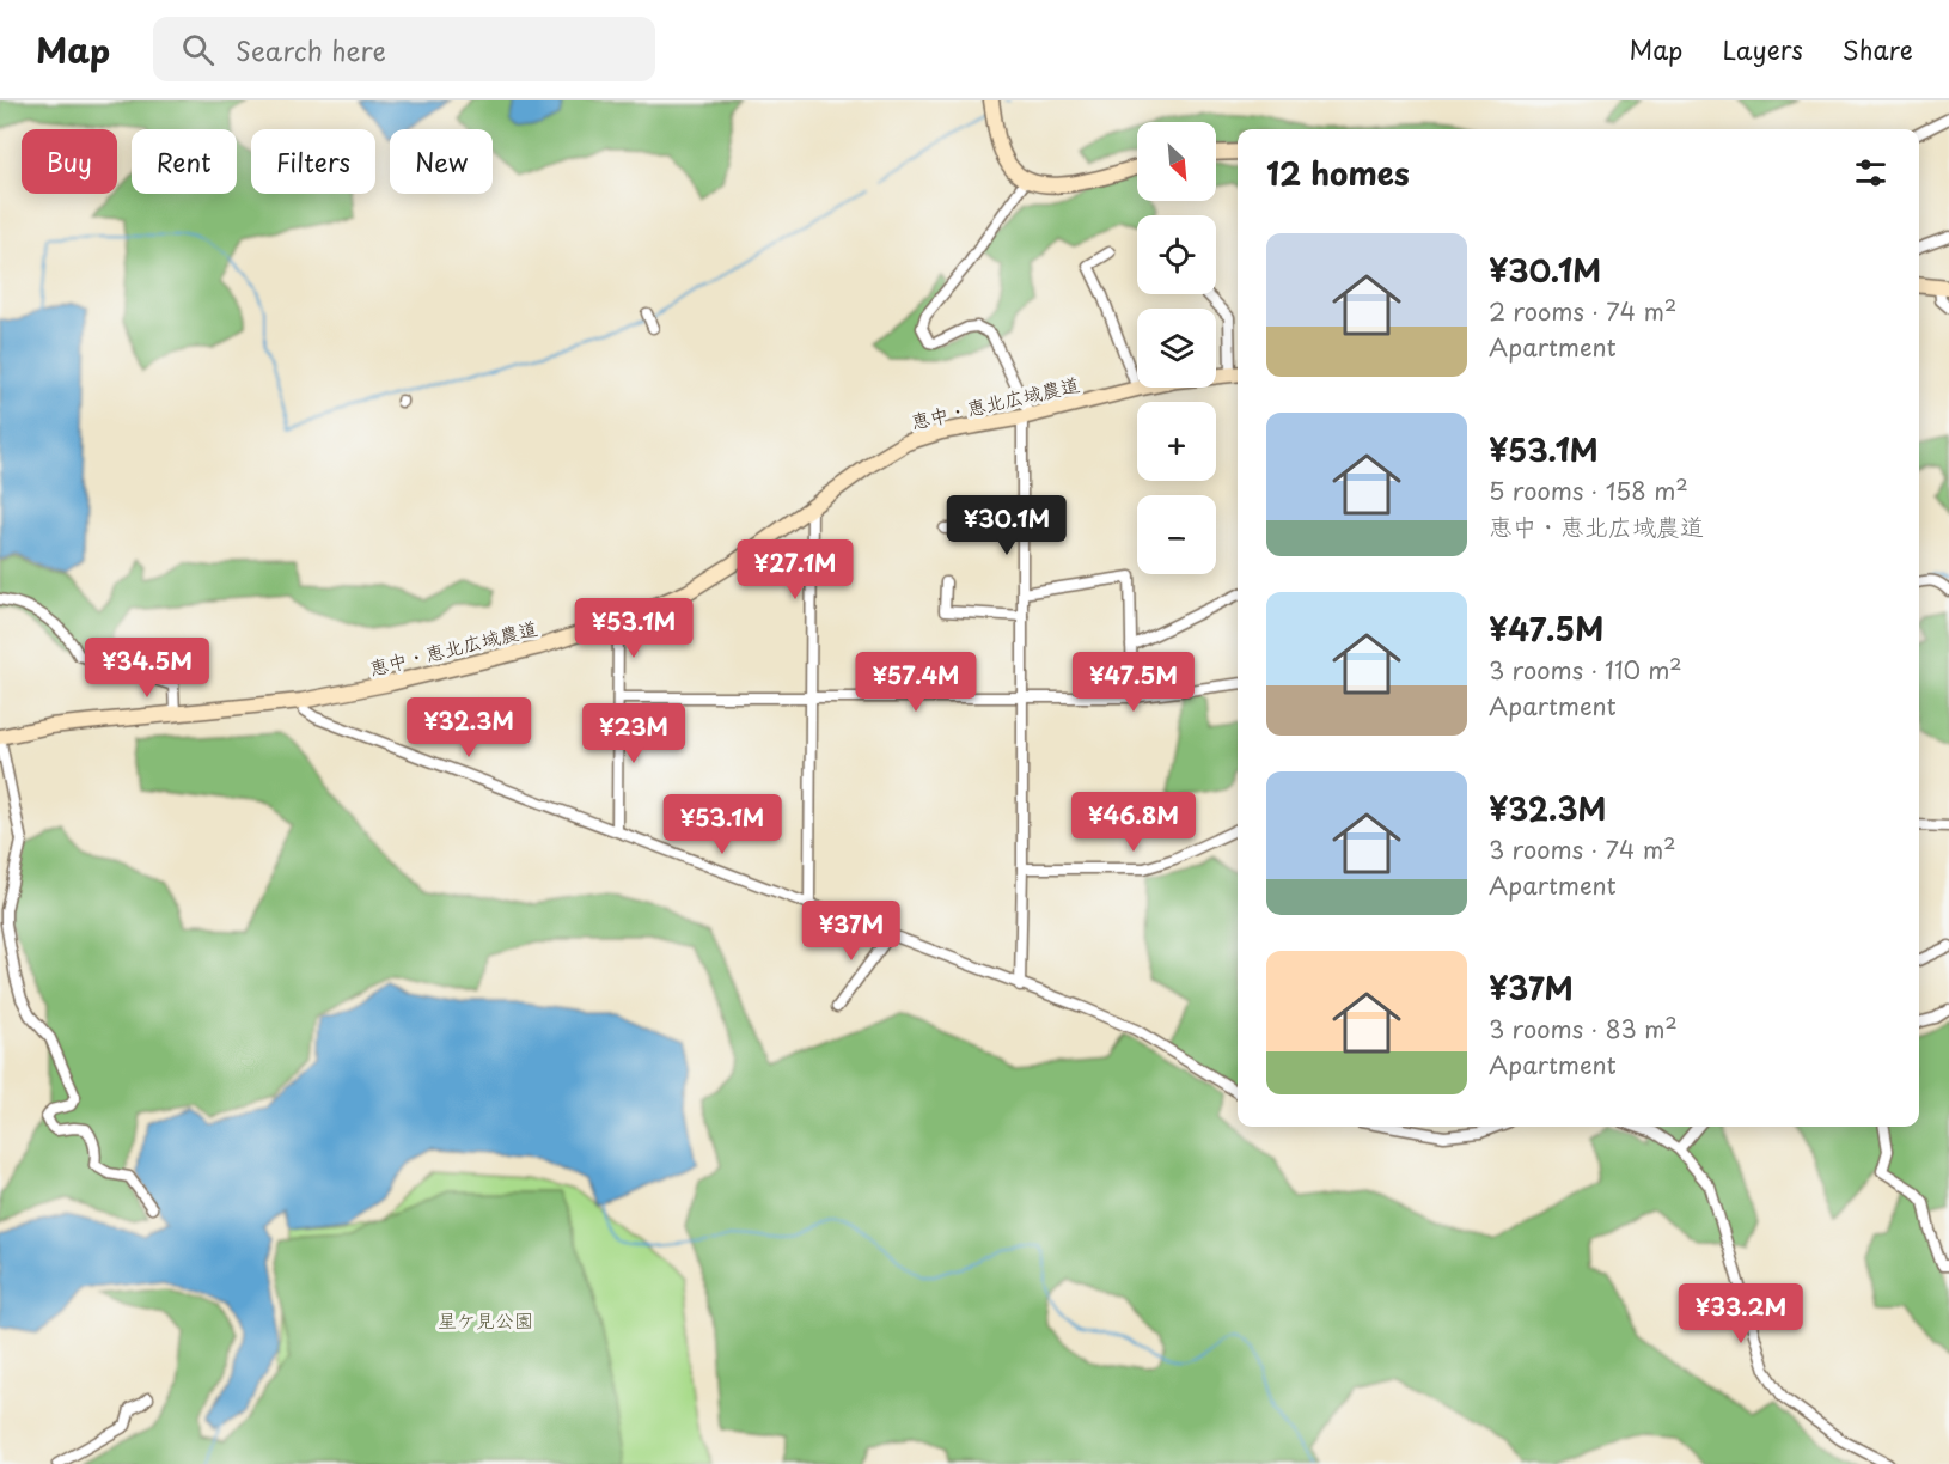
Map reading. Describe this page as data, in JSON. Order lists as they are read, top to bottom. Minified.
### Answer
{"streets":{"street":["恵中・恵北広域農道"]},"parks":["星ケ見公園"],"north":"bottom right","page":{"header":"Map","search":"Search here","nav":["Map","Layers","Share"],"map_buttons":["+","−"],"chip":["Buy","Rent","Filters","New"],"heading":"12 homes","list":[{"name":"¥30.1M","note":"2 rooms · 74 m² · Apartment"},{"name":"¥53.1M","note":"5 rooms · 158 m² · 恵中・恵北広域農道"},{"name":"¥47.5M","note":"3 rooms · 110 m² · Apartment"},{"name":"¥32.3M","note":"3 rooms · 74 m² · Apartment"},{"name":"¥37M","note":"3 rooms · 83 m² · Apartment"}],"price":["¥30.1M","¥27.1M","¥53.1M","¥34.5M","¥57.4M","¥47.5M","¥32.3M","¥23M","¥46.8M","¥53.1M","¥37M","¥33.2M"]}}
